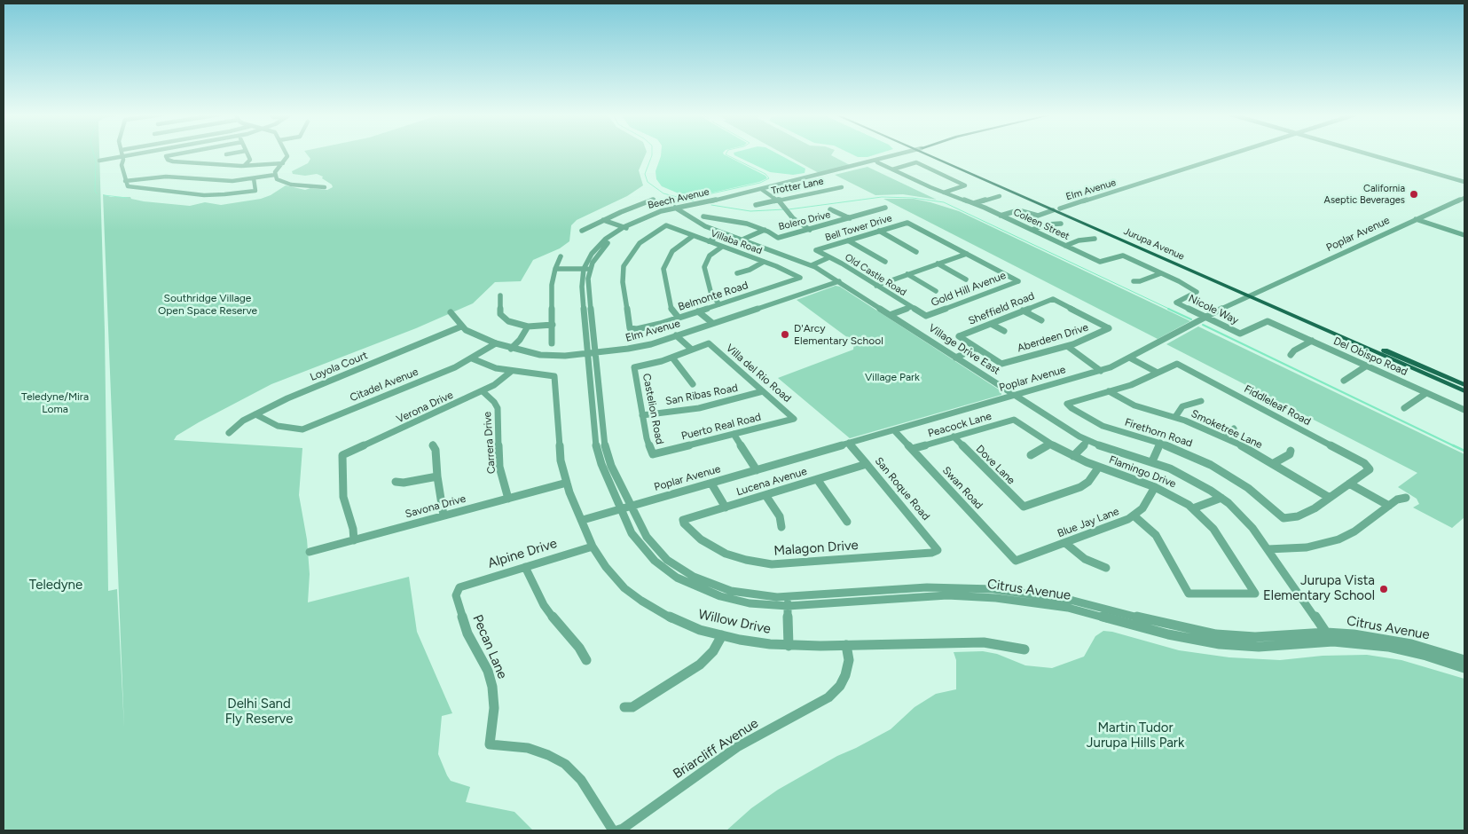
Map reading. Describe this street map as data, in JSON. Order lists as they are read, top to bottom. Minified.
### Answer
{"streets":{"main road":["Jurupa Avenue"],"street":["Trotter Lane","Elm Avenue","Beech Avenue","Bolero Drive","Coleen Street","Bell Tower Drive","Poplar Avenue","Villaba Road","Old Castle Road","Gold Hill Avenue","Belmonte Road","Sheffield Road","Nicole Way","Aberdeen Drive","Village Drive East","Del Obispo Road","Loyola Court","Villa del Rio Road","Citadel Avenue","San Ribas Road","Fiddleleaf Road","Verona Drive","Castelion Road","Peacock Lane","Puerto Real Road","Smoketree Lane","Firethorn Road","Carrera Drive","Dove Lane","Flamingo Drive","Lucena Avenue","Swan Road","San Roque Road","Savona Drive","Blue Jay Lane","Malagon Drive","Alpine Drive","Citrus Avenue","Willow Drive","Pecan Lane","Briarcliff Avenue"]},"crossings":[["Elm Avenue","Beech Avenue"],["Elm Avenue","Jurupa Avenue"],["Elm Avenue","Village Drive East"],["Elm Avenue","Loyola Court"],["Elm Avenue","Citadel Avenue"],["Beech Avenue","Coleen Street"],["Beech Avenue","Poplar Avenue"],["Beech Avenue","Village Drive East"],["Beech Avenue","Citrus Avenue"],["Coleen Street","Nicole Way"],["Bell Tower Drive","Old Castle Road"],["Bell Tower Drive","Gold Hill Avenue"],["Bell Tower Drive","Village Drive East"],["Poplar Avenue","Jurupa Avenue"],["Poplar Avenue","Nicole Way"],["Poplar Avenue","Village Drive East"],["Poplar Avenue","Swan Road"],["Poplar Avenue","San Roque Road"],["Poplar Avenue","Citrus Avenue"],["Poplar Avenue","Willow Drive"],["Villaba Road","Belmonte Road"],["Old Castle Road","Gold Hill Avenue"],["Sheffield Road","Aberdeen Drive"],["Nicole Way","Del Obispo Road"],["Village Drive East","Citrus Avenue"],["Loyola Court","Citadel Avenue"],["Villa del Rio Road","San Ribas Road"],["Villa del Rio Road","Puerto Real Road"],["San Ribas Road","Castelion Road"],["Verona Drive","Carrera Drive"],["Verona Drive","Savona Drive"],["Verona Drive","Willow Drive"],["Castelion Road","Puerto Real Road"],["Peacock Lane","Dove Lane"],["Peacock Lane","Flamingo Drive"],["Peacock Lane","Swan Road"],["Smoketree Lane","Firethorn Road"],["Carrera Drive","Savona Drive"],["Dove Lane","Flamingo Drive"],["Flamingo Drive","Blue Jay Lane"],["Lucena Avenue","San Roque Road"],["Lucena Avenue","Malagon Drive"],["Swan Road","Blue Jay Lane"],["San Roque Road","Malagon Drive"],["Savona Drive","Willow Drive"],["Alpine Drive","Willow Drive"],["Alpine Drive","Pecan Lane"],["Willow Drive","Briarcliff Avenue"]],"parks":["Southridge Village Open Space Reserve","Village Park","Teledyne/Mira Loma","Teledyne","Delhi Sand Fly Reserve","Martin Tudor Jurupa Hills Park"],"places":["California Aseptic Beverages","D'Arcy Elementary School","Jurupa Vista Elementary School"]}
